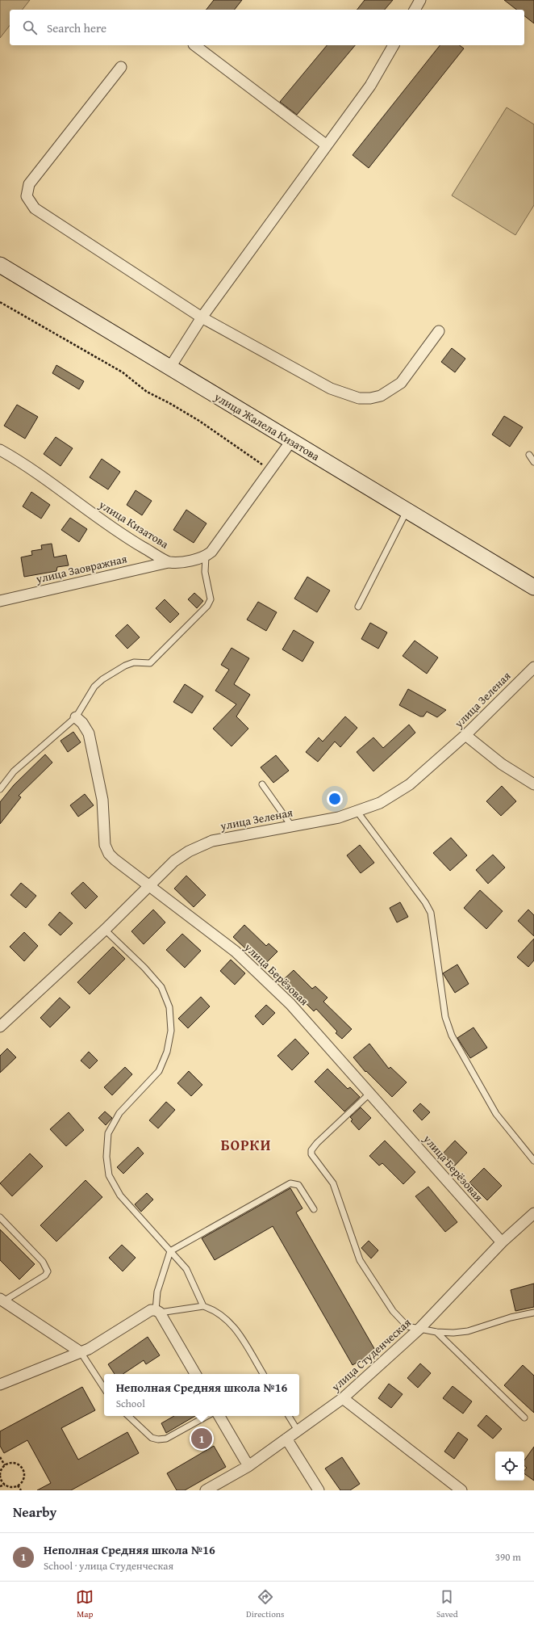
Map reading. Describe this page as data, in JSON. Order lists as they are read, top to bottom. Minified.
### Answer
{"streets":{"main road":["улица Жалела Кизатова"],"street":["улица Кизатова","улица Заовражная","улица Зеленая","улица Берёзовая","улица Студенческая"]},"crossings":[["улица Кизатова","улица Заовражная"],["улица Зеленая","улица Берёзовая"],["улица Берёзовая","улица Студенческая"]],"districts":["БОРКИ"],"page":{"search":"Search here","popup":["Неполная Средняя школа №16","School"],"pins":"1","heading":"Nearby","list":[{"mark":"1","name":"Неполная Средняя школа №16","note":"School · улица Студенческая","value":"390 m"}],"nav":["Map","Directions","Saved"]}}
